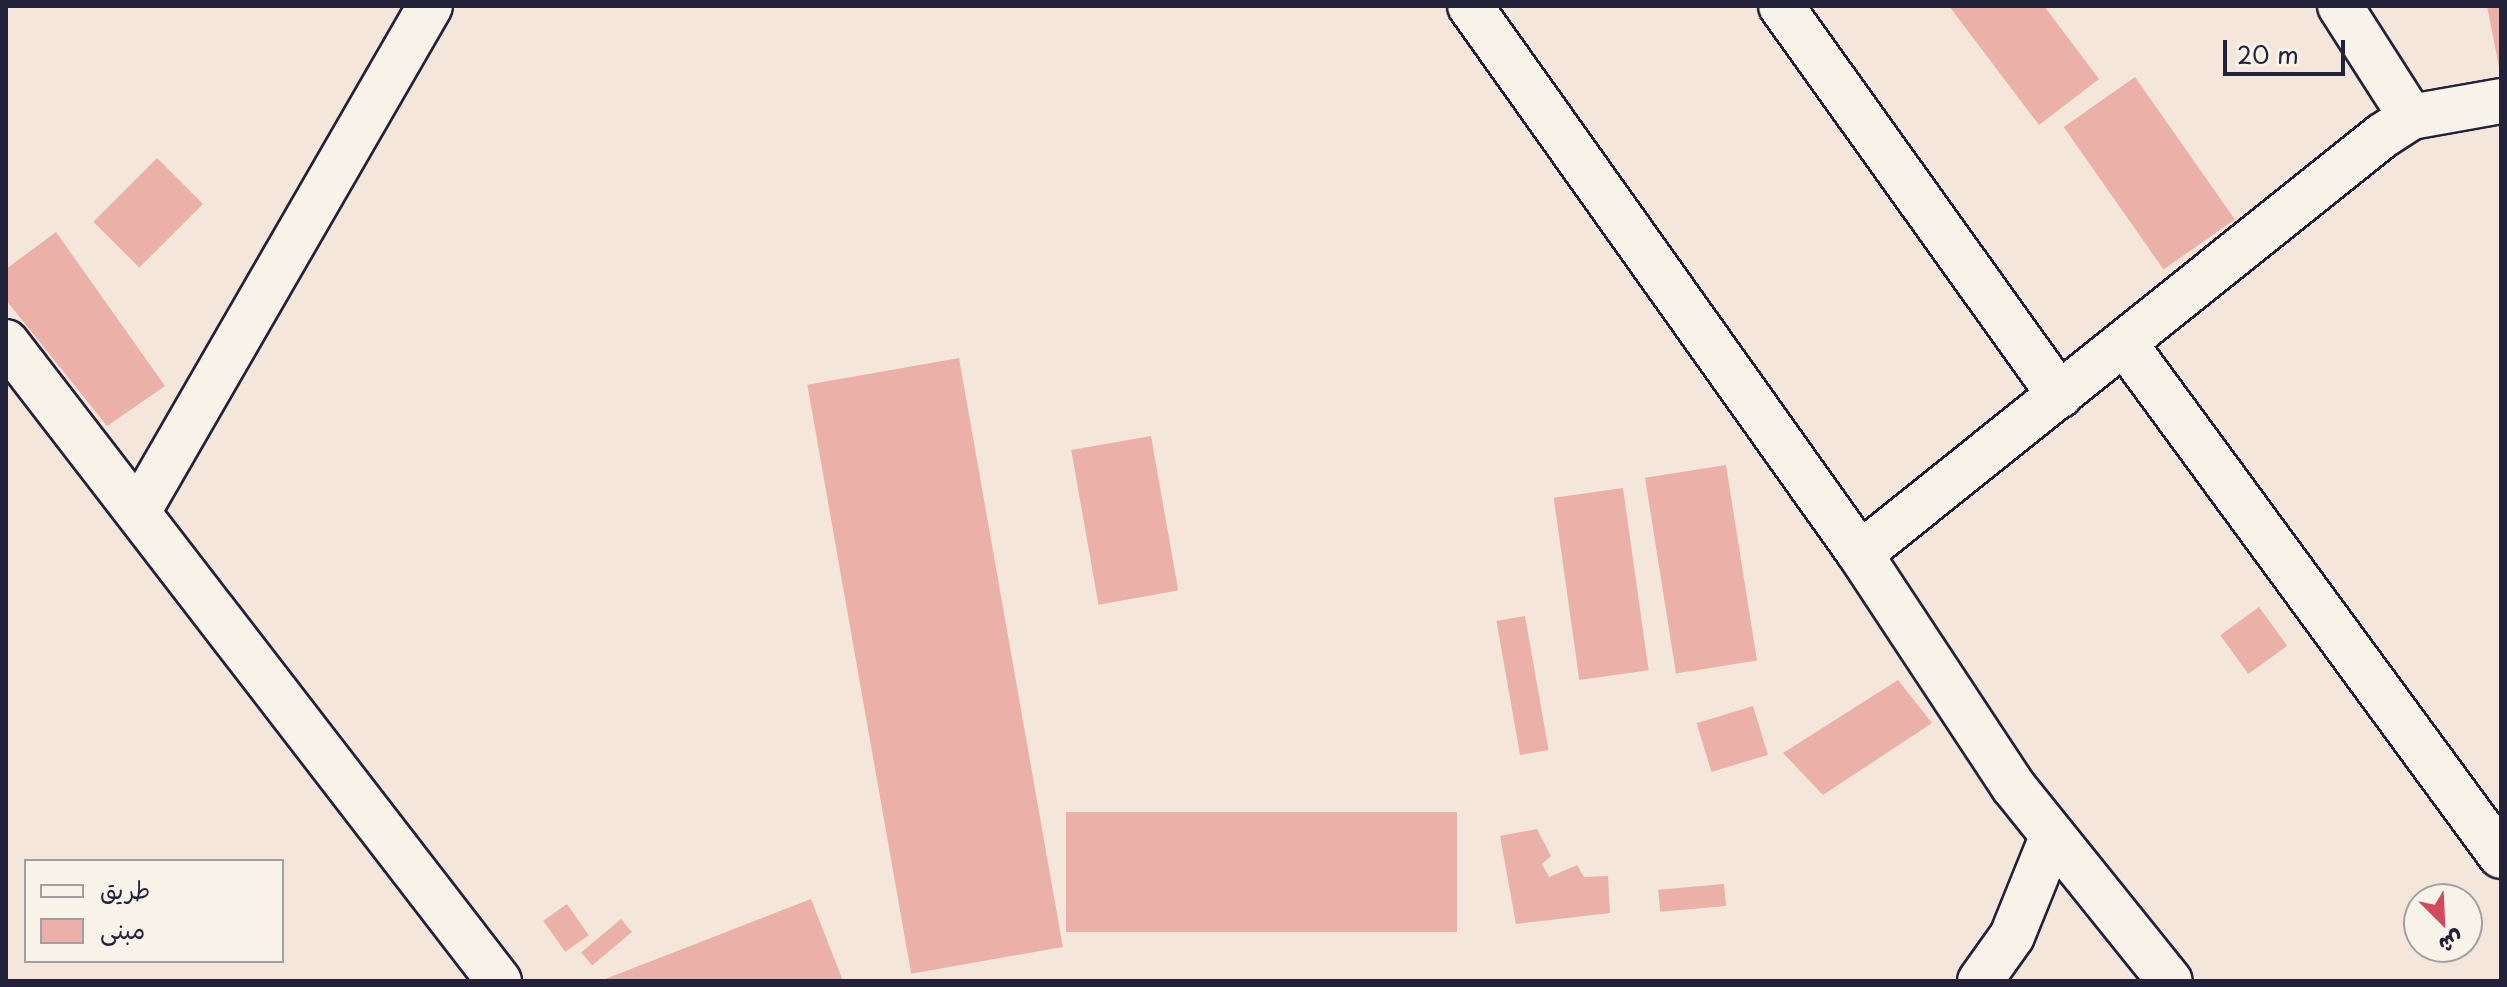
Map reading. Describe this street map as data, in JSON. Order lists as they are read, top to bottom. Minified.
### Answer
{"legend":["طريق","مبنى"],"scale_bar":"20 m","north":"bottom right"}
